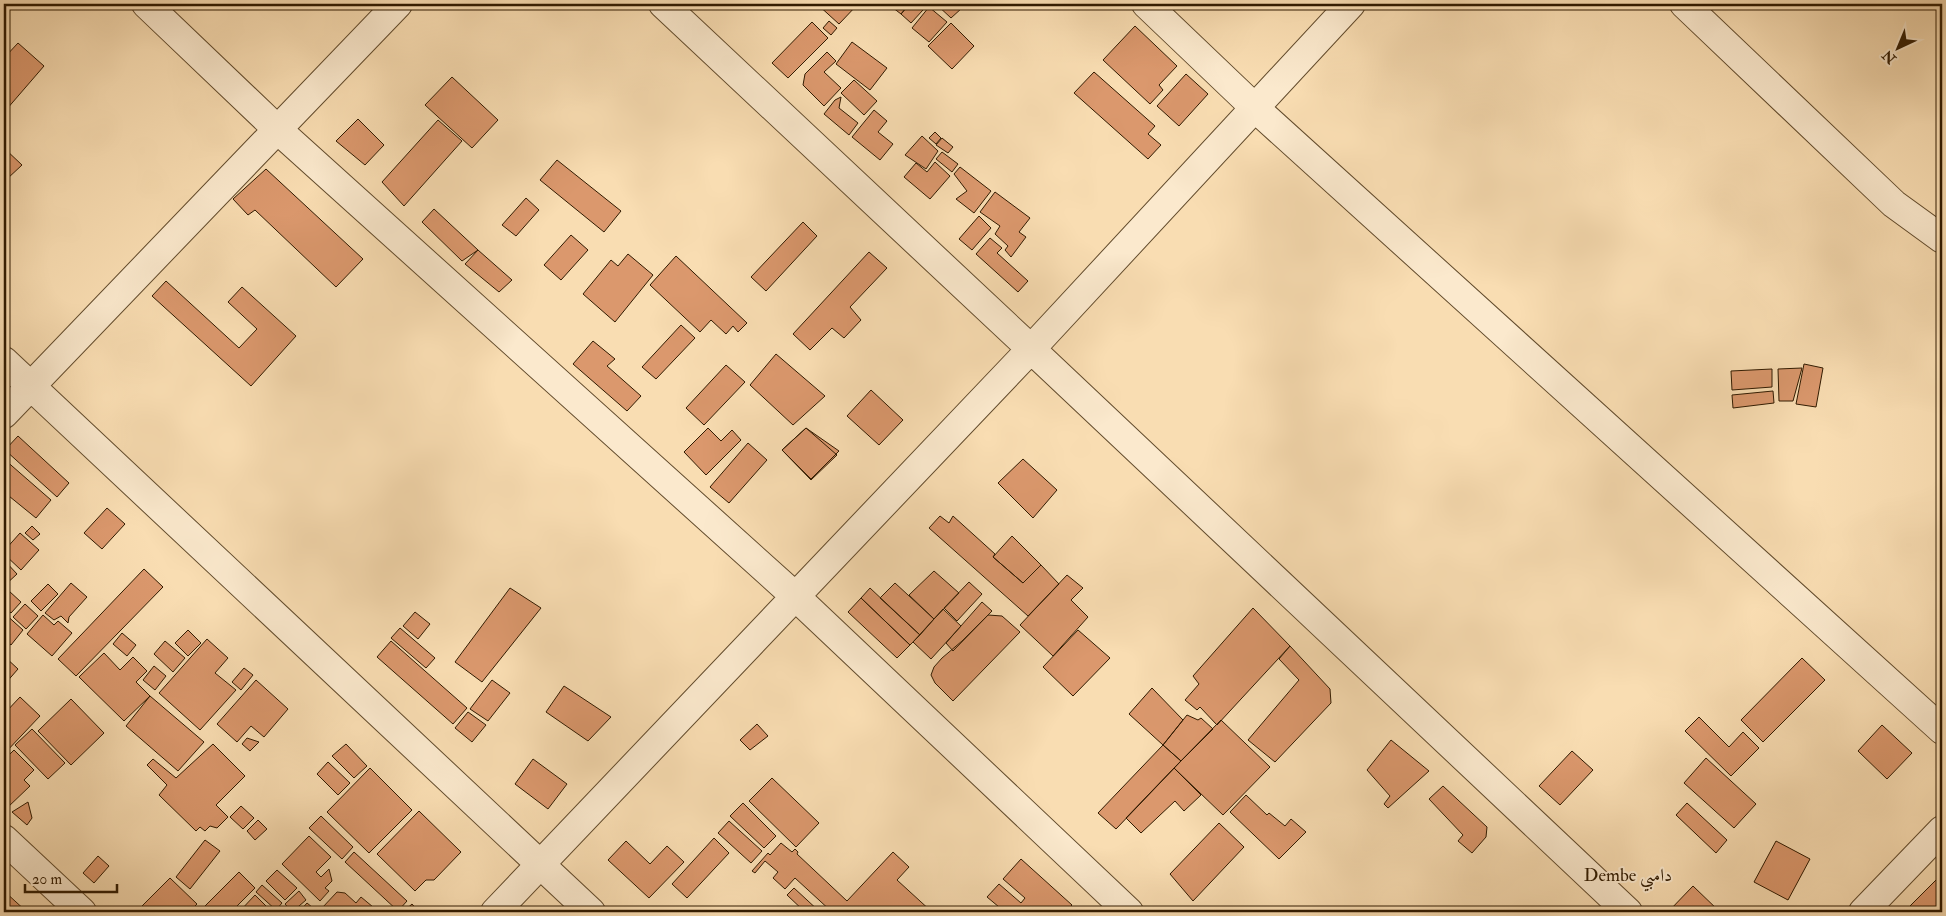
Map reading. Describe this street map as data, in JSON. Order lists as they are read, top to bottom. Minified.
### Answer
{"districts":["Dembe دامبي"],"scale_bar":"20 m","north":"bottom left"}
